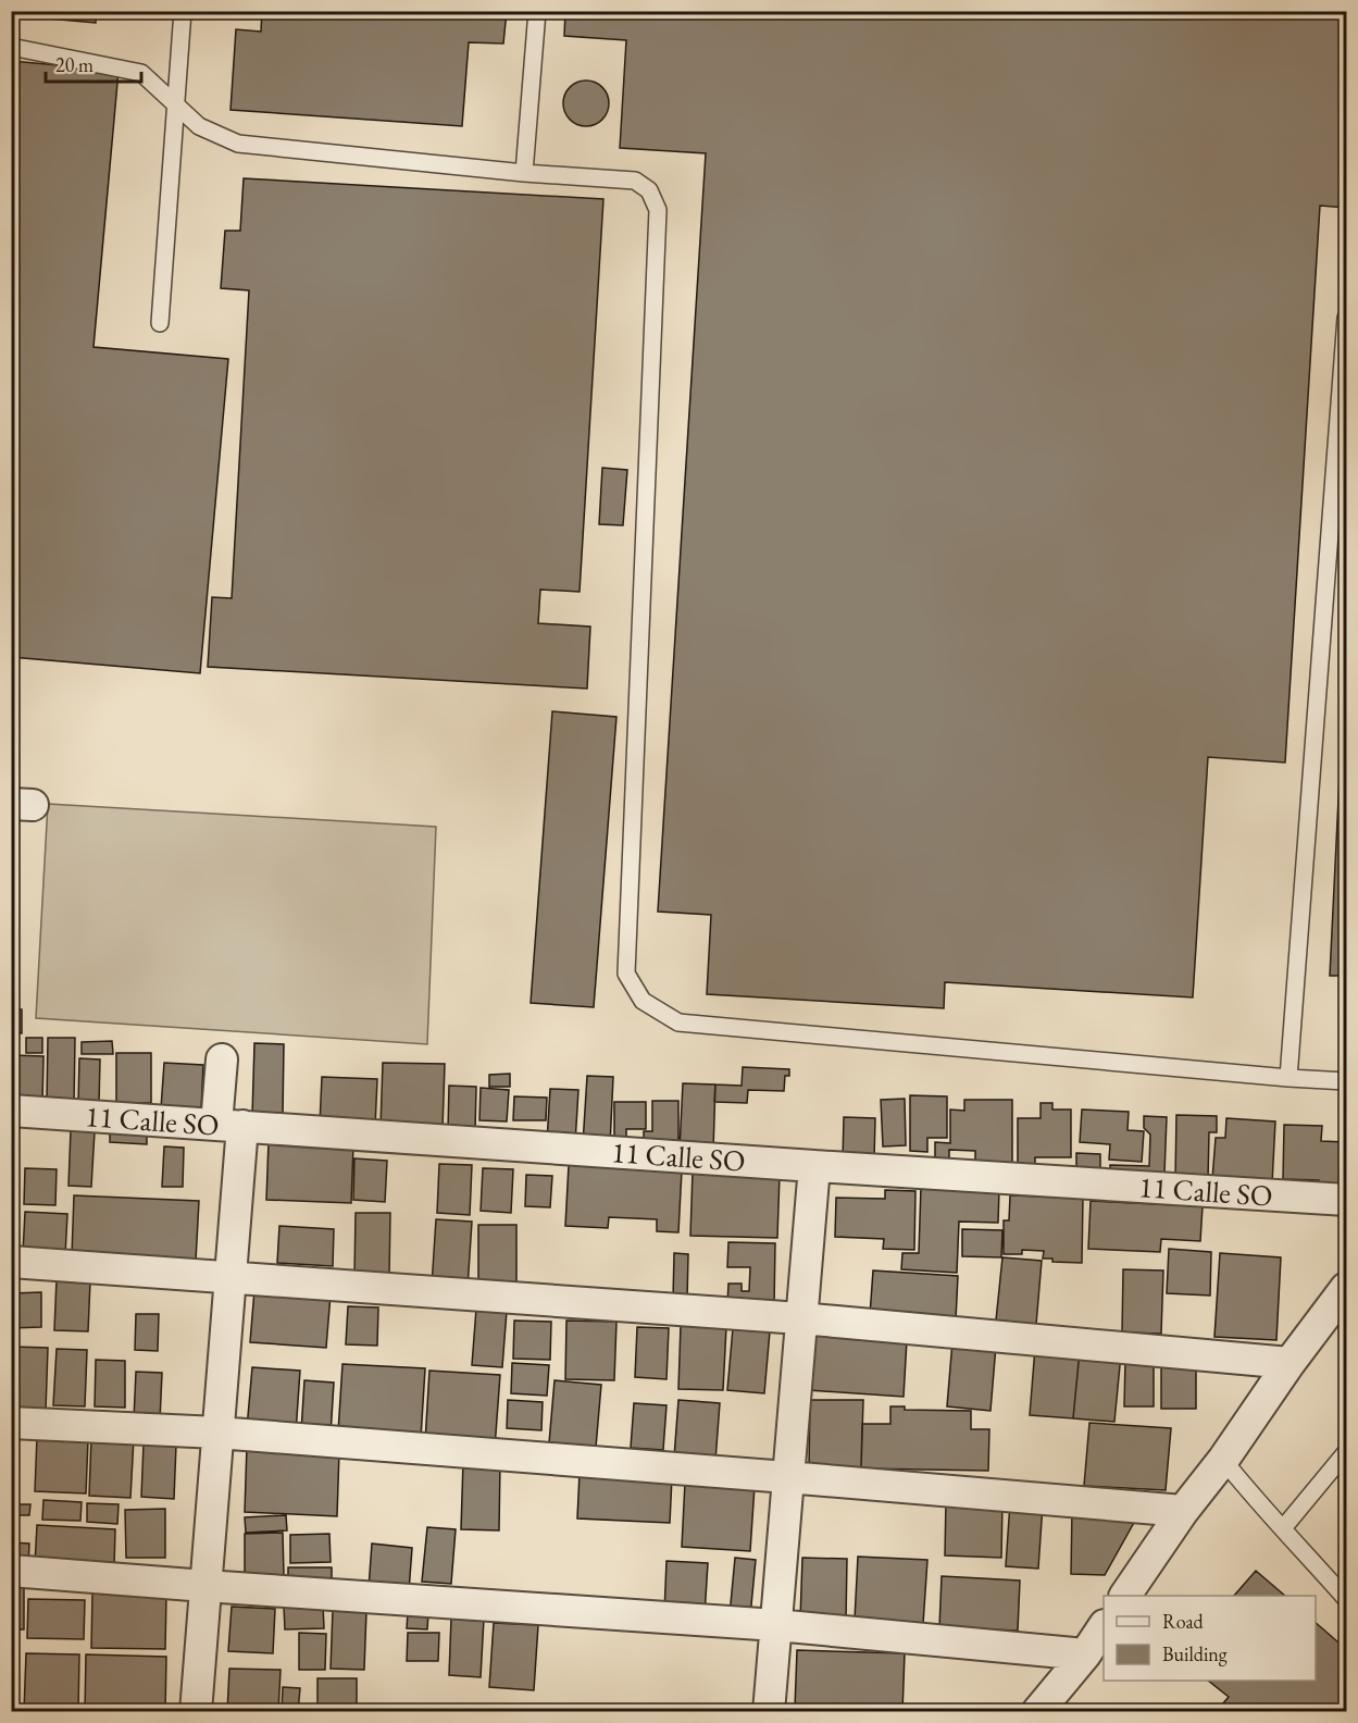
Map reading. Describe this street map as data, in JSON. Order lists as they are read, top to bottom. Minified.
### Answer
{"streets":{"street":["11 Calle SO"]},"legend":["Road","Building"],"scale_bar":"20 m"}
